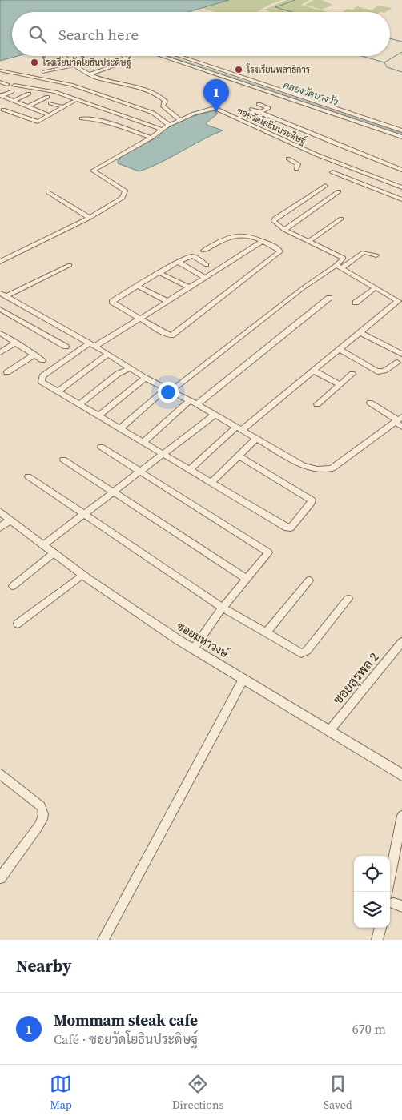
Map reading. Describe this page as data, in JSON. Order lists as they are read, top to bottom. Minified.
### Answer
{"streets":{"street":["ซอยวัดโยธินประดิษฐ์","ซอยมหาวงษ์","ซอยสุรพล 2"]},"crossings":[["ซอยมหาวงษ์","ซอยสุรพล 2"]],"water":["คลองวัดบางวัว"],"places":["โรงเรียนวัดโยธินประดิษฐ์","โรงเรียนพลาธิการ"],"page":{"search":"Search here","pins":"1","heading":"Nearby","list":[{"mark":"1","name":"Mommam steak cafe","note":"Café · ซอยวัดโยธินประดิษฐ์","value":"670 m"}],"nav":["Map","Directions","Saved"]}}
